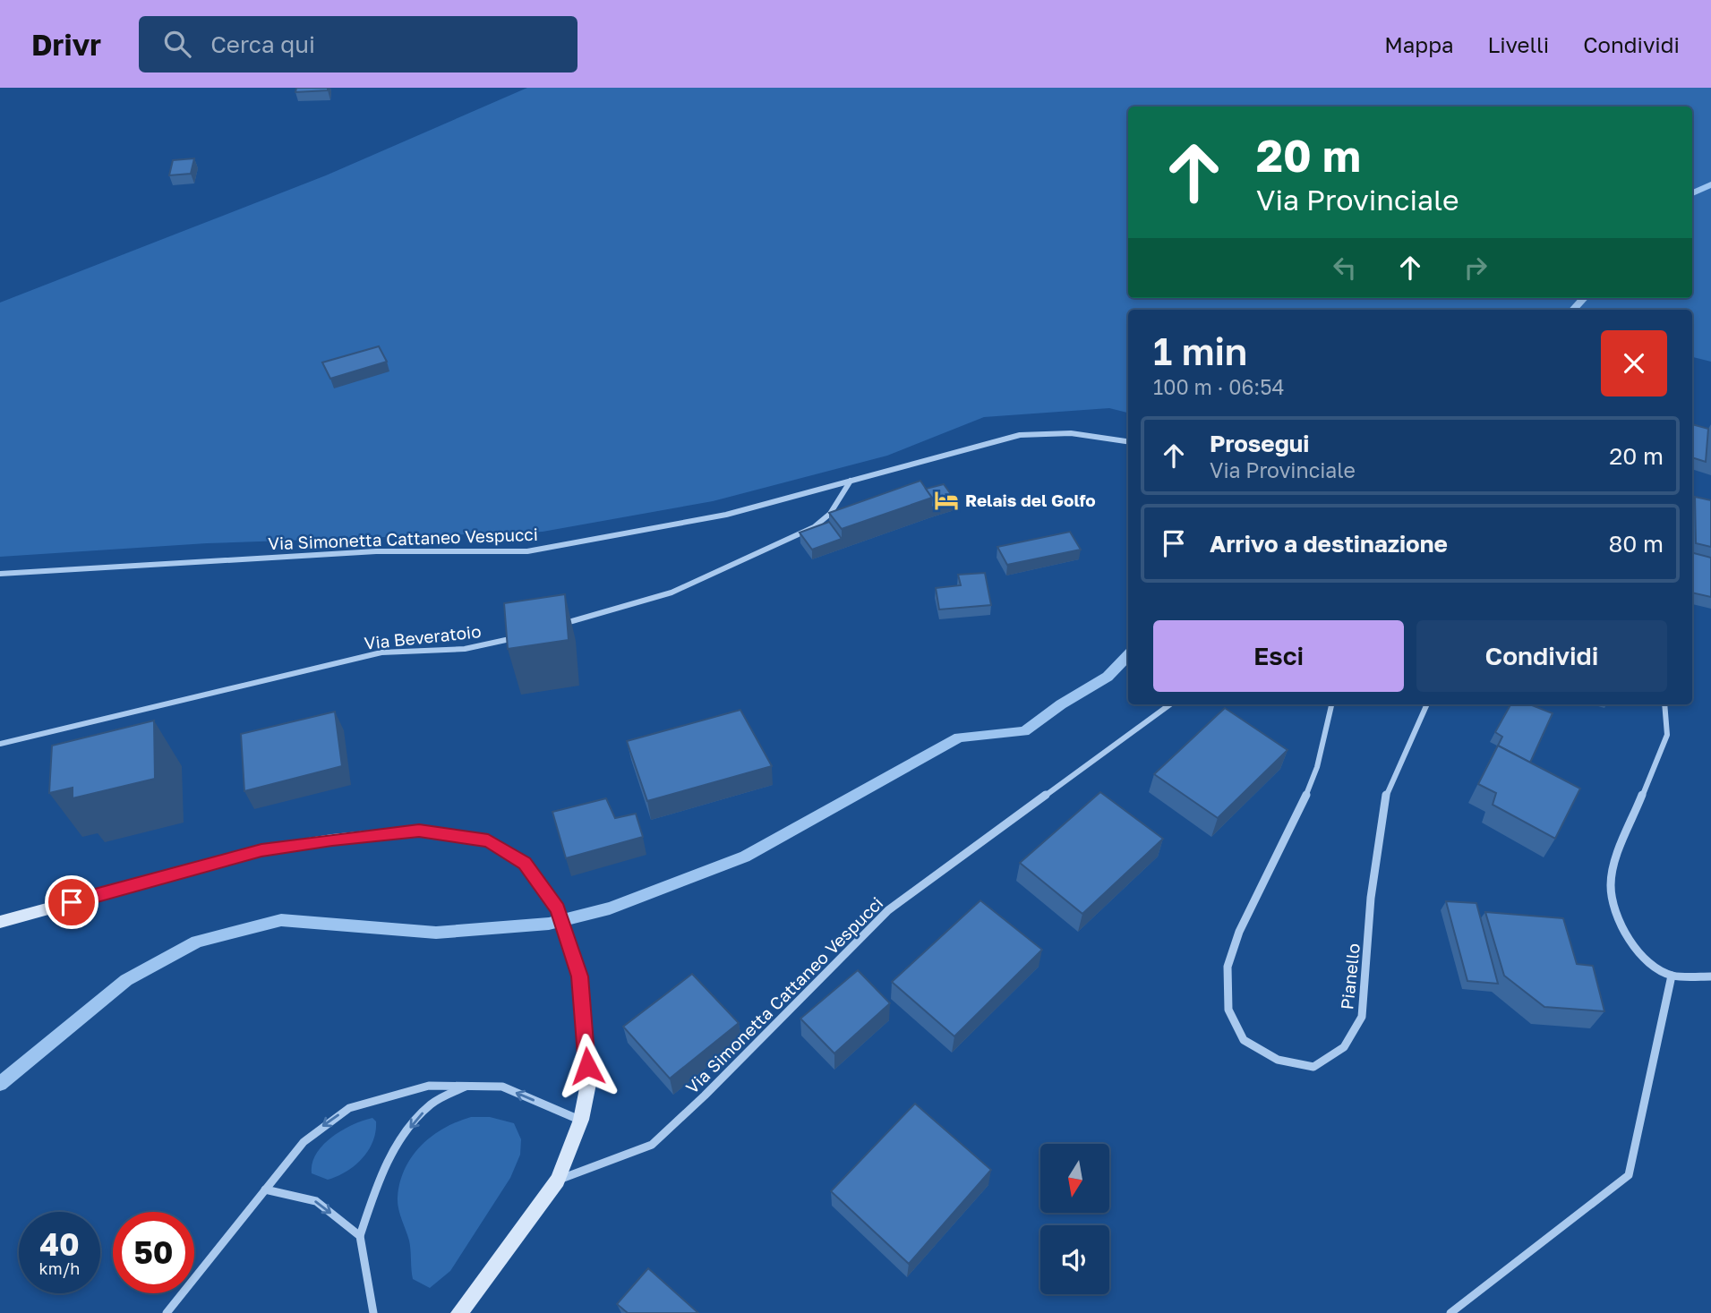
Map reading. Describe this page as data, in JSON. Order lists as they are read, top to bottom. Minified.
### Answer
{"streets":{"street":["Via Simonetta Cattaneo Vespucci","Via Beveratoio","Pianello"]},"places":{"hotel":["Relais del Golfo"]},"north":"bottom","page":{"header":"Drivr","search":"Cerca qui","nav":["Mappa","Livelli","Condividi"],"turn":["20 m","Via Provinciale"],"heading":["1 min","100 m · 06:54"],"list":[{"name":"Prosegui","note":"Via Provinciale","value":"20 m"},{"name":"Arrivo a destinazione","value":"80 m"}],"buttons":["Esci","Condividi"],"speed":"40 km/h","limit":"50"}}
